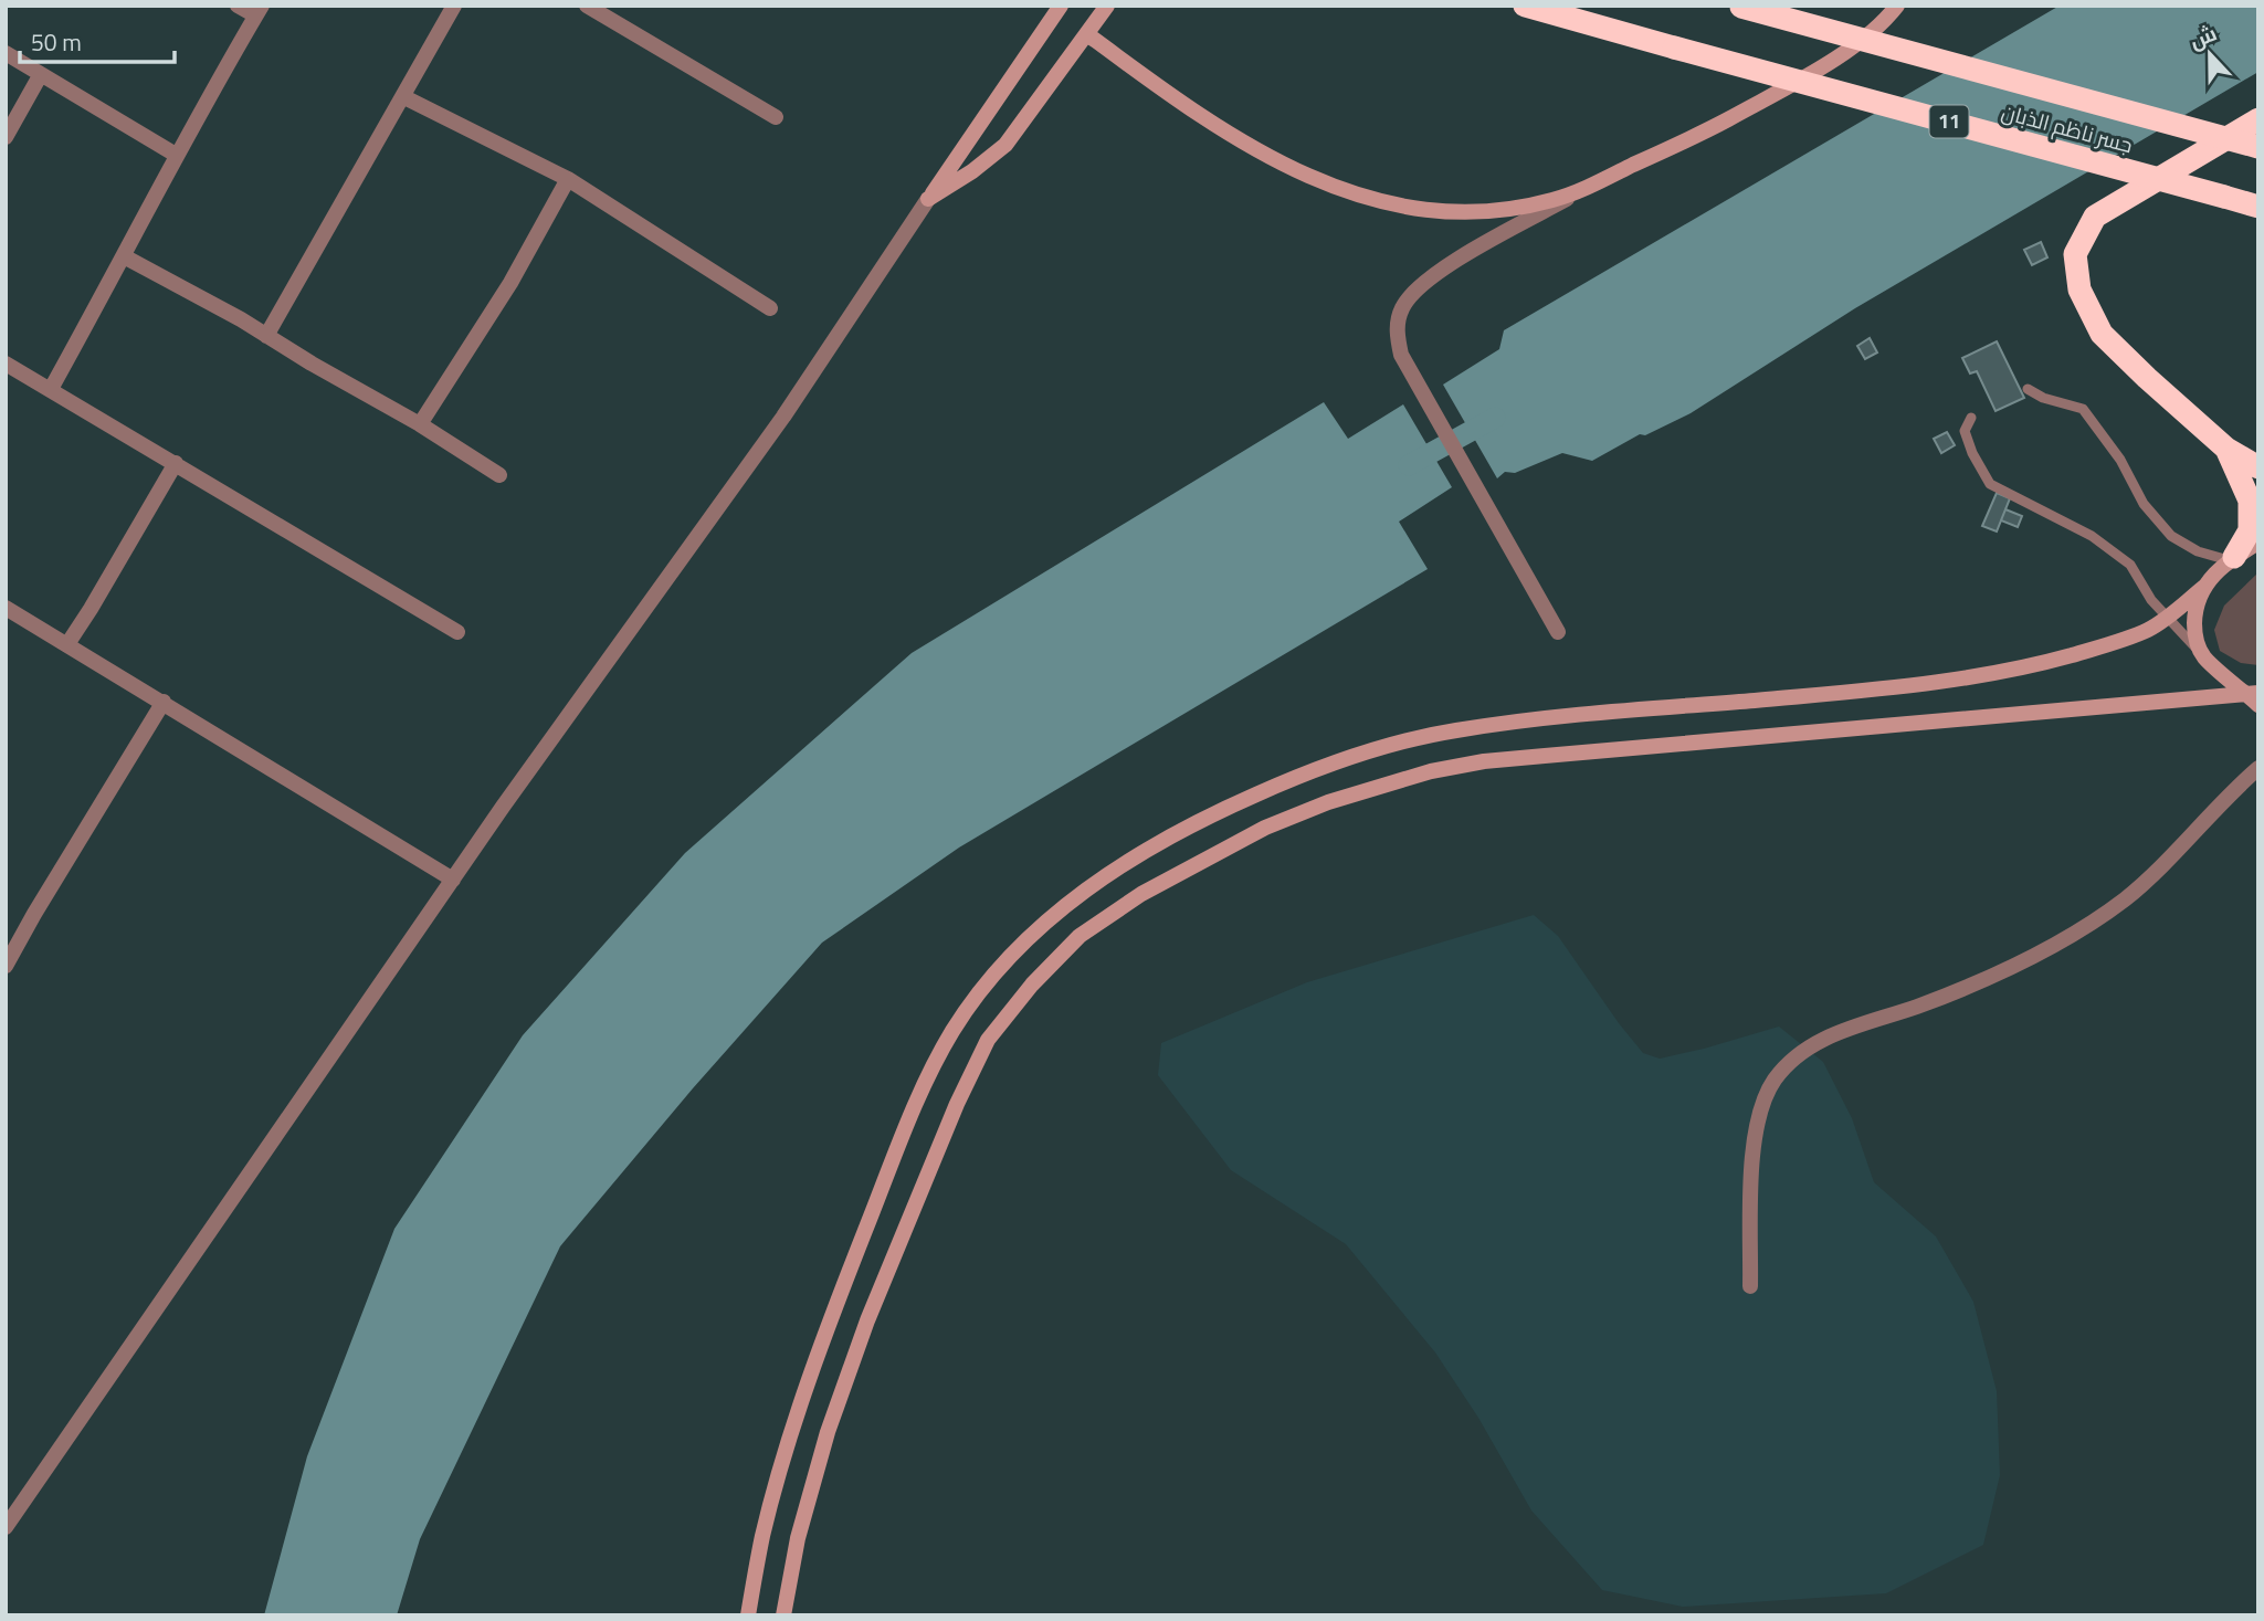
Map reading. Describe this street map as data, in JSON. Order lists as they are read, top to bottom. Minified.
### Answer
{"streets":{"highway":["11","جسر ناظم الذبان"]},"scale_bar":"50 m","north":"top"}
